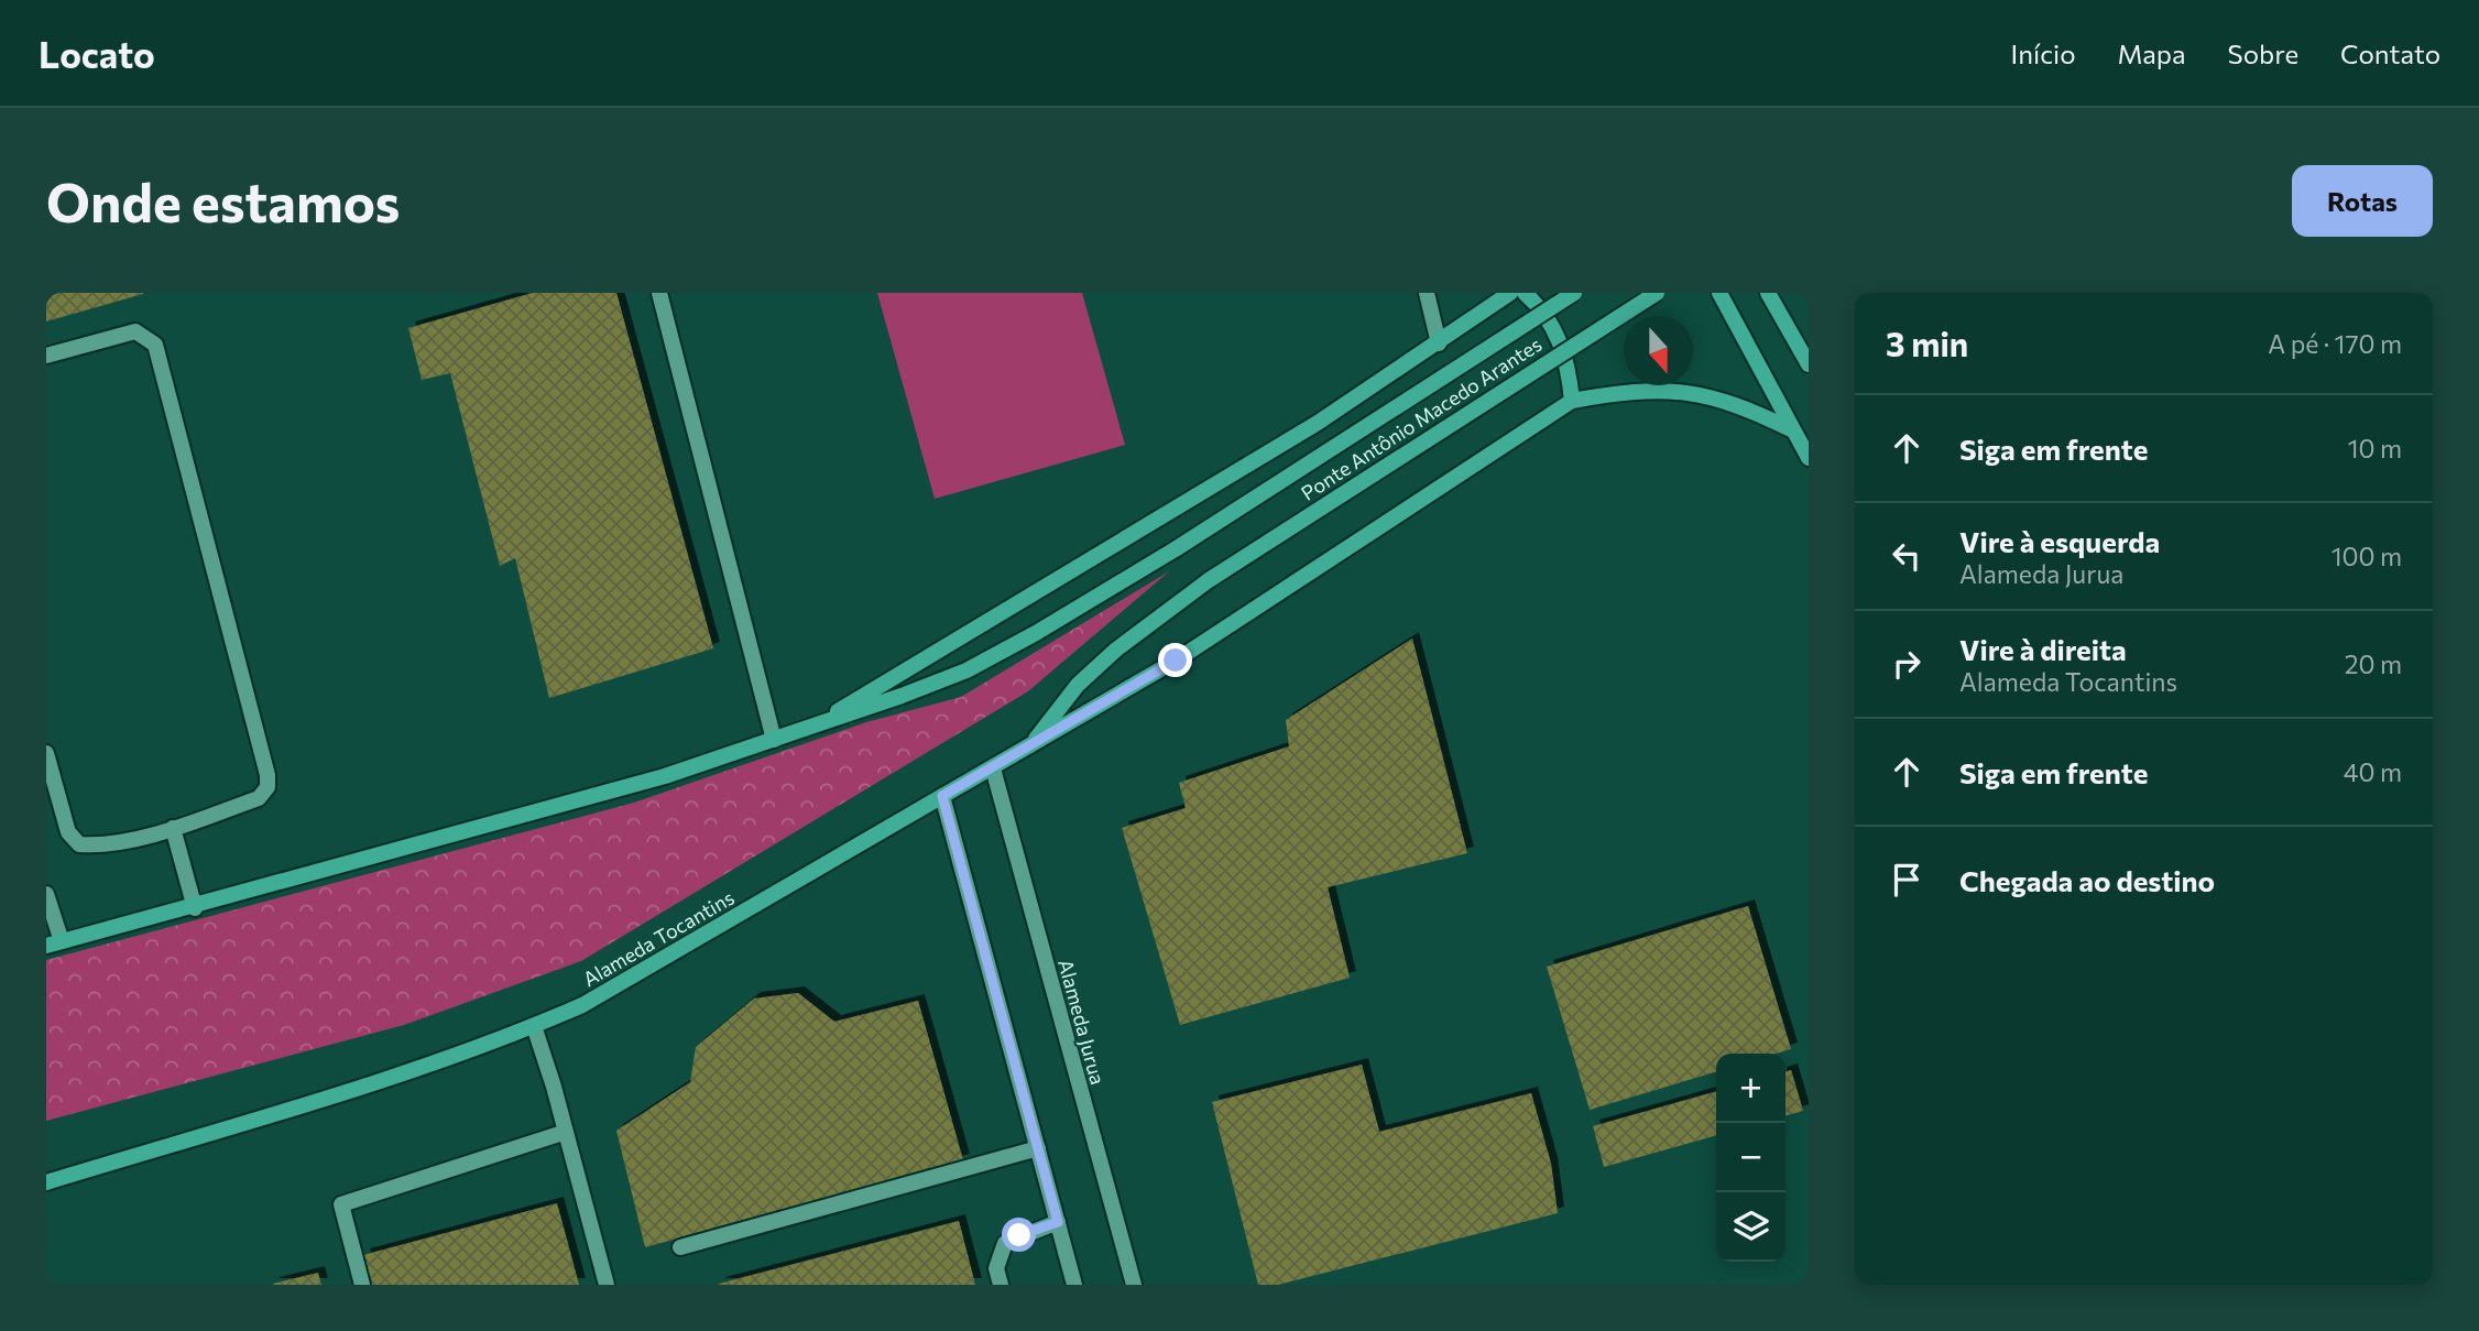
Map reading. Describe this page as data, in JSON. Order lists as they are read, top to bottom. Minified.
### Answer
{"streets":{"main road":["Ponte Antônio Macedo Arantes","Alameda Tocantins"],"street":["Alameda Jurua"]},"crossings":[["Ponte Antônio Macedo Arantes","Alameda Tocantins"],["Alameda Tocantins","Alameda Jurua"]],"north":"bottom","page":{"header":"Locato","nav":["Início","Mapa","Sobre","Contato"],"buttons":"Rotas","title":"Onde estamos","heading":["3 min","A pé · 170 m"],"list":[["Siga em frente","10 m"],["Vire à esquerda","Alameda Jurua","100 m"],["Vire à direita","Alameda Tocantins","20 m"],["Siga em frente","40 m"],"Chegada ao destino"],"map_buttons":["+","−"]}}
